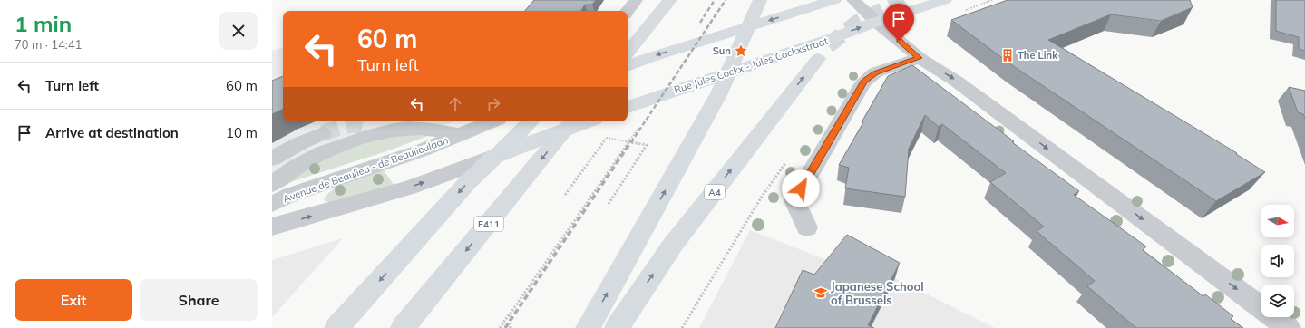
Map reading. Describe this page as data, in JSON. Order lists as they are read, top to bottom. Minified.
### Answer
{"streets":{"main road":["Rue Jules Cockx - Jules Cockxstraat","A4","E411"],"street":["Avenue de Beaulieu - de Beaulieulaan"]},"places":{"place":["Sun"],"building":["The Link"],"school or university":["Japanese School of Brussels"]},"north":"right","page":{"heading":["1 min","70 m · 14:41"],"turn":["60 m","Turn left"],"list":[{"name":"Turn left","value":"60 m"},{"name":"Arrive at destination","value":"10 m"}],"buttons":["Exit","Share"]}}
